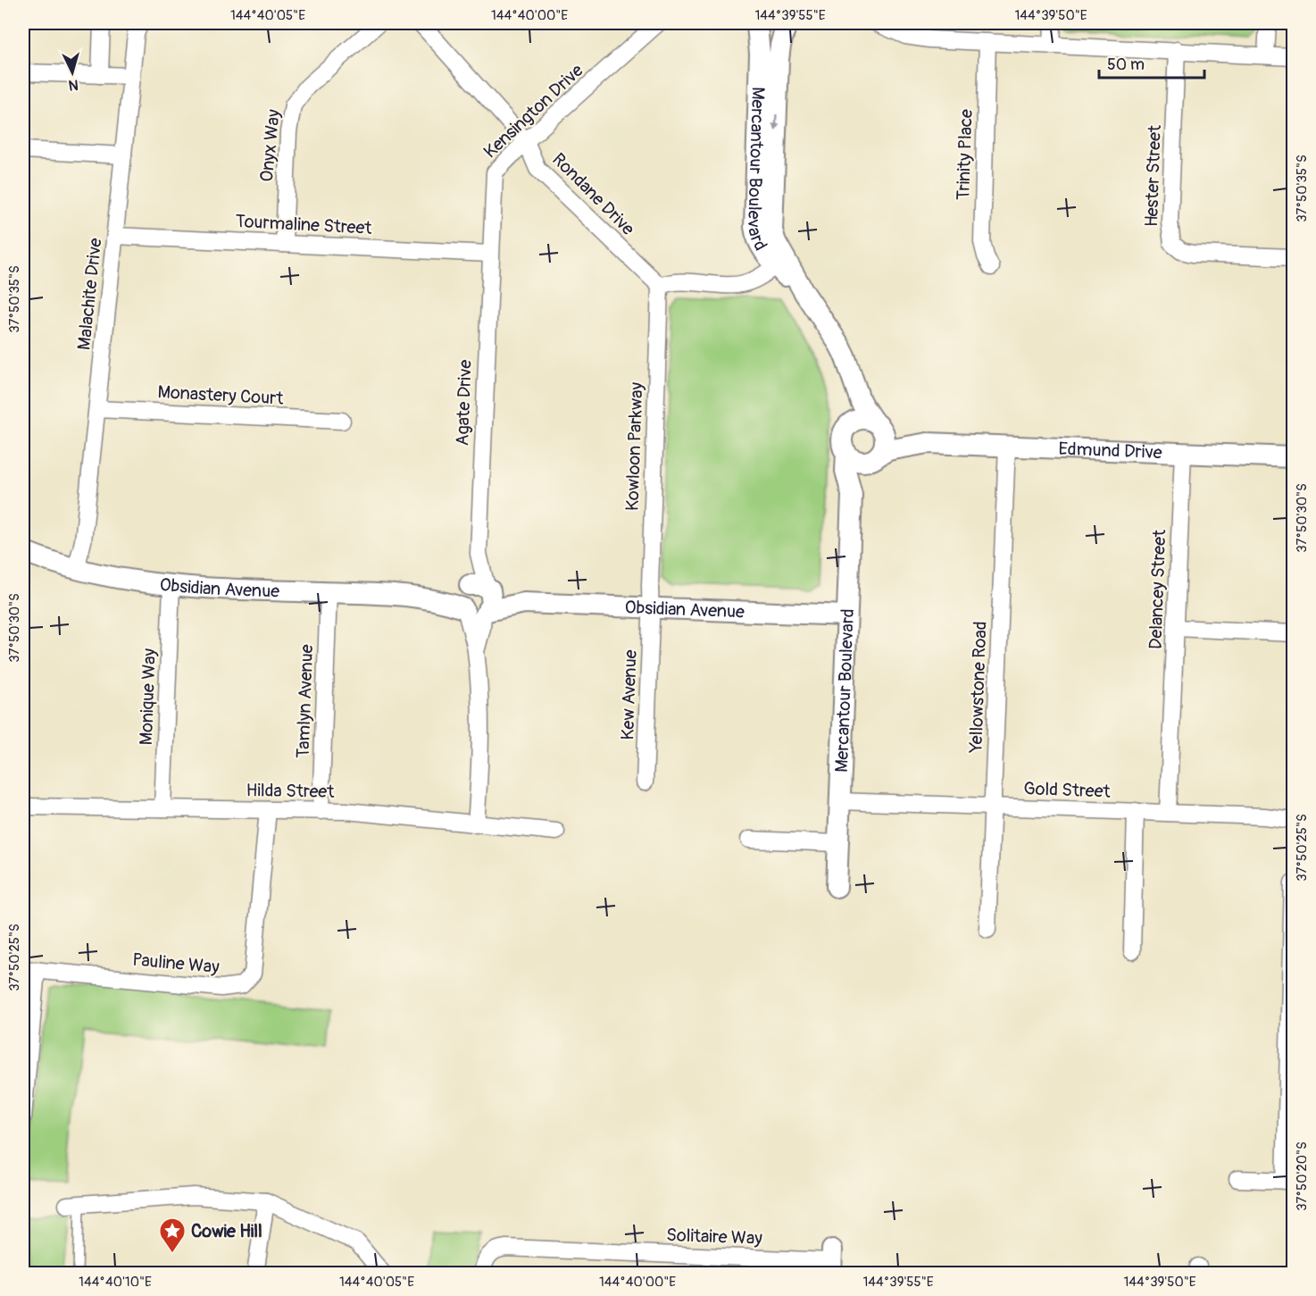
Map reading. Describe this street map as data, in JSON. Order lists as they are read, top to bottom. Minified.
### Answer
{"streets":{"street":["Kensington Drive","Onyx Way","Trinity Place","Mercantour Boulevard","Hester Street","Rondane Drive","Tourmaline Street","Malachite Drive","Monastery Court","Agate Drive","Kowloon Parkway","Edmund Drive","Obsidian Avenue","Delancey Street","Yellowstone Road","Kew Avenue","Monique Way","Tamlyn Avenue","Gold Street","Hilda Street","Pauline Way","Solitaire Way"]},"crossings":[["Kensington Drive","Rondane Drive"],["Kensington Drive","Tourmaline Street"],["Kensington Drive","Agate Drive"],["Onyx Way","Tourmaline Street"],["Mercantour Boulevard","Obsidian Avenue"],["Mercantour Boulevard","Gold Street"],["Rondane Drive","Kowloon Parkway"],["Tourmaline Street","Malachite Drive"],["Tourmaline Street","Agate Drive"],["Malachite Drive","Monastery Court"],["Malachite Drive","Obsidian Avenue"],["Agate Drive","Obsidian Avenue"],["Kowloon Parkway","Obsidian Avenue"],["Kowloon Parkway","Kew Avenue"],["Edmund Drive","Delancey Street"],["Edmund Drive","Yellowstone Road"],["Obsidian Avenue","Kew Avenue"],["Obsidian Avenue","Monique Way"],["Obsidian Avenue","Tamlyn Avenue"],["Delancey Street","Gold Street"],["Yellowstone Road","Gold Street"],["Monique Way","Hilda Street"],["Tamlyn Avenue","Hilda Street"],["Hilda Street","Pauline Way"]],"places":{"place":["Cowie Hill"]},"scale_bar":"50 m","north":"bottom","coordinates":["144°40'05\"E","144°40'00\"E","144°39'55\"E","144°39'50\"E","37°50'35\"S","37°50'30\"S","37°50'25\"S","37°50'20\"S","144°40'10\"E"]}
